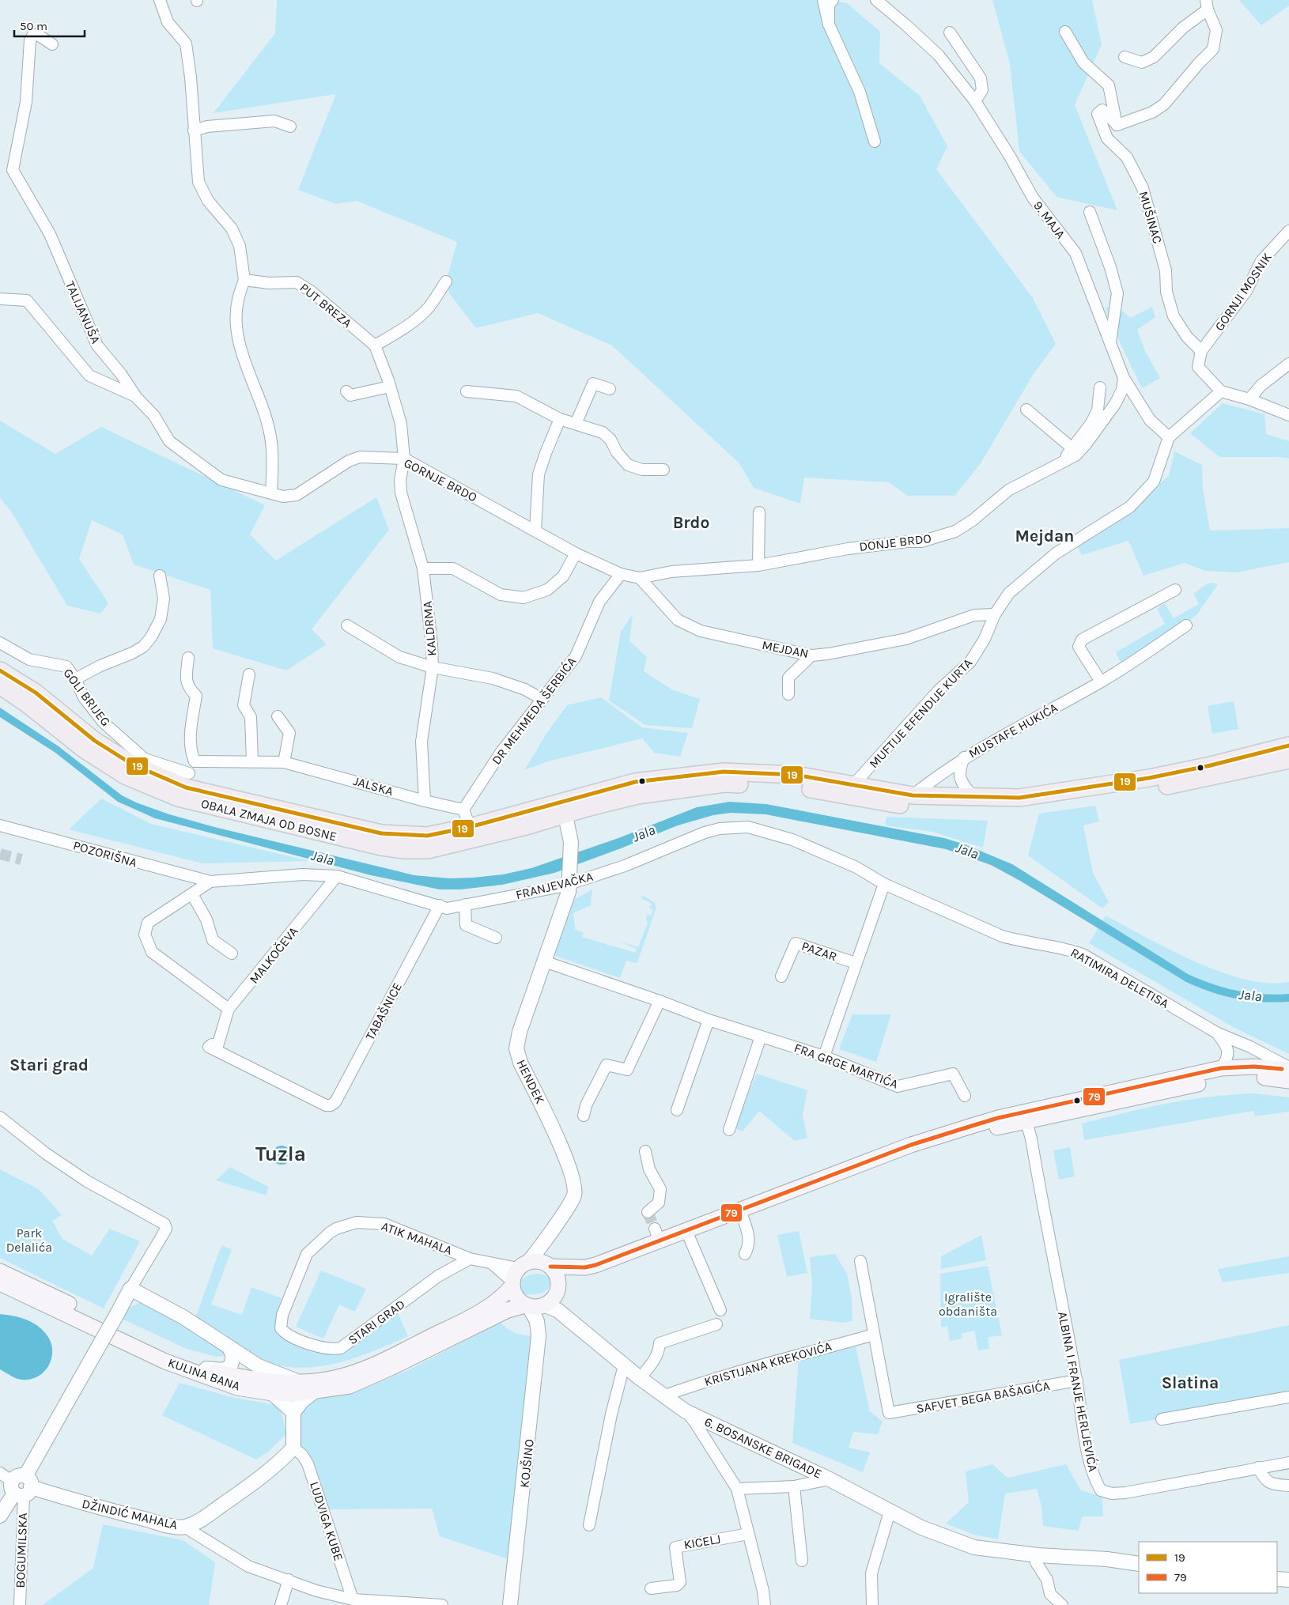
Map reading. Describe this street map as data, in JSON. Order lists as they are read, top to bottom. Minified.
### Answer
{"streets":{"main road":["OBALA ZMAJA OD BOSNE","KULINA BANA"],"street":["MUŠINAC","9. MAJA","GORNJI MOSNIK","PUT BREZA","TALIJANUŠA","GORNJE BRDO","DONJE BRDO","KALDRMA","MEJDAN","GOLI BRIJEG","DR MEHMEDA ŠERBIĆA","MUFTIJE EFENDIJE KURTA","MUSTAFE HUKIĆA","JALSKA","POZORIŠNA","FRANJEVAČKA","PAZAR","MALKOČEVA","RATIMIRA DELETISA","TABAŠNICE","FRA GRGE MARTIĆA","HENDEK","ATIK MAHALA","STARI GRAD","KRISTIJANA KREKOVIĆA","ALBINA I FRANJE HERLJEVIĆA","SAFVET BEGA BAŠAGIĆA","6. BOSANSKE BRIGADE","KOJŠINO","DŽINDIĆ MAHALA","LUDVIGA KUBE","KICELJ","BOGUMILSKA"]},"crossings":[["MUŠINAC","GORNJI MOSNIK"],["9. MAJA","DONJE BRDO"],["9. MAJA","MUFTIJE EFENDIJE KURTA"],["PUT BREZA","GORNJE BRDO"],["PUT BREZA","KALDRMA"],["TALIJANUŠA","GORNJE BRDO"],["GORNJE BRDO","DONJE BRDO"],["GORNJE BRDO","KALDRMA"],["GORNJE BRDO","DR MEHMEDA ŠERBIĆA"],["DONJE BRDO","MEJDAN"],["DONJE BRDO","DR MEHMEDA ŠERBIĆA"],["KALDRMA","JALSKA"],["MEJDAN","MUFTIJE EFENDIJE KURTA"],["GOLI BRIJEG","OBALA ZMAJA OD BOSNE"],["DR MEHMEDA ŠERBIĆA","JALSKA"],["MUFTIJE EFENDIJE KURTA","OBALA ZMAJA OD BOSNE"],["OBALA ZMAJA OD BOSNE","HENDEK"],["POZORIŠNA","FRANJEVAČKA"],["FRANJEVAČKA","MALKOČEVA"],["FRANJEVAČKA","RATIMIRA DELETISA"],["FRANJEVAČKA","TABAŠNICE"],["FRANJEVAČKA","HENDEK"],["MALKOČEVA","TABAŠNICE"],["FRA GRGE MARTIĆA","HENDEK"],["HENDEK","ATIK MAHALA"],["HENDEK","KULINA BANA"],["HENDEK","6. BOSANSKE BRIGADE"],["HENDEK","KOJŠINO"],["ATIK MAHALA","STARI GRAD"],["ATIK MAHALA","KULINA BANA"],["ATIK MAHALA","6. BOSANSKE BRIGADE"],["ATIK MAHALA","KOJŠINO"],["KRISTIJANA KREKOVIĆA","SAFVET BEGA BAŠAGIĆA"],["KRISTIJANA KREKOVIĆA","6. BOSANSKE BRIGADE"],["KULINA BANA","6. BOSANSKE BRIGADE"],["KULINA BANA","KOJŠINO"],["ALBINA I FRANJE HERLJEVIĆA","SAFVET BEGA BAŠAGIĆA"],["6. BOSANSKE BRIGADE","KOJŠINO"],["DŽINDIĆ MAHALA","LUDVIGA KUBE"],["DŽINDIĆ MAHALA","BOGUMILSKA"]],"districts":["Brdo","Mejdan","Stari grad","Tuzla","Slatina"],"water":["Jala"],"parks":["Park Delalića","Igralište obdaništa"],"lines":["transit line 19","transit line 79"],"legend":["19","79"],"scale_bar":"50 m"}
